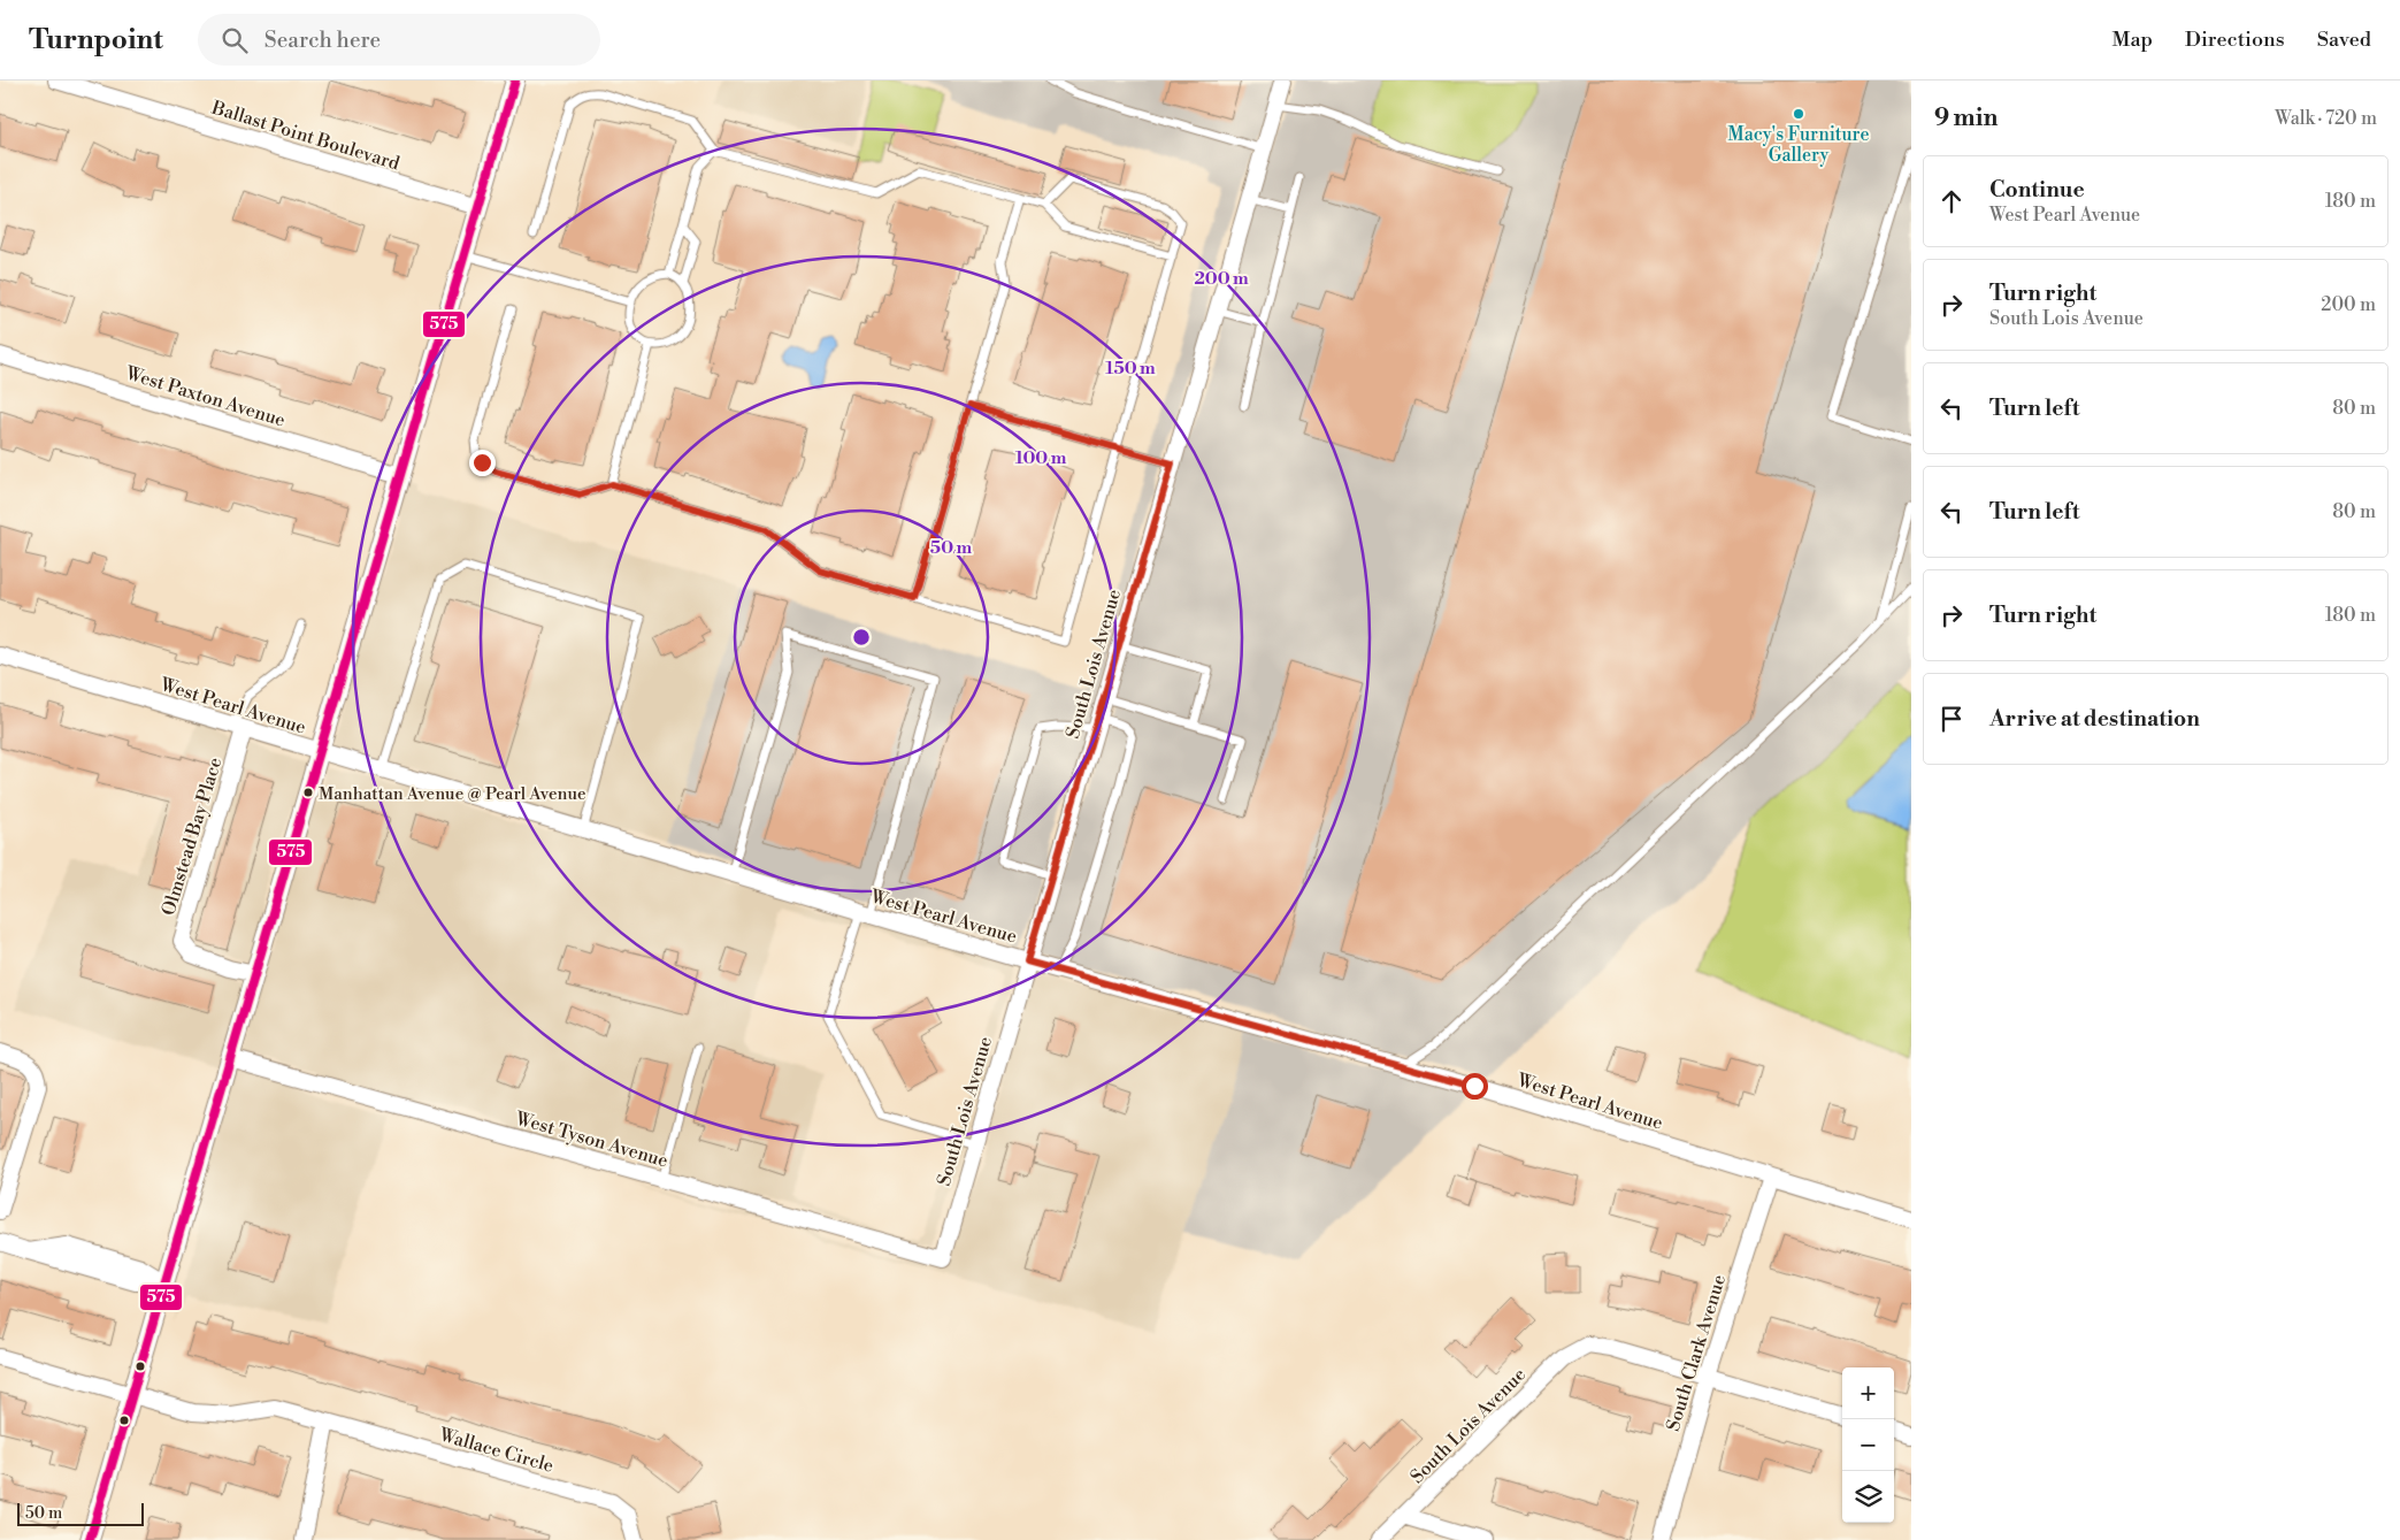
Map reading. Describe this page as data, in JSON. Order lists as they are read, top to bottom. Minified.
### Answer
{"streets":{"street":["Ballast Point Boulevard","West Paxton Avenue","South Lois Avenue","West Pearl Avenue","Olmstead Bay Place","West Tyson Avenue","South Clark Avenue","Wallace Circle"]},"crossings":[["South Lois Avenue","West Pearl Avenue"],["South Lois Avenue","West Tyson Avenue"],["South Lois Avenue","South Clark Avenue"],["West Pearl Avenue","Olmstead Bay Place"],["West Pearl Avenue","South Clark Avenue"]],"places":["Macy's Furniture Gallery","Manhattan Avenue @ Pearl Avenue"],"lines":["transit line 575"],"scale_bar":"50 m","page":{"header":"Turnpoint","search":"Search here","nav":["Map","Directions","Saved"],"heading":["9 min","Walk · 720 m"],"list":[["Continue","West Pearl Avenue","180 m"],["Turn right","South Lois Avenue","200 m"],["Turn left","80 m"],["Turn left","80 m"],["Turn right","180 m"],"Arrive at destination"],"map_buttons":["+","−"],"scale":"50 m"},"rings":["200 m","150 m","100 m","50 m"]}
